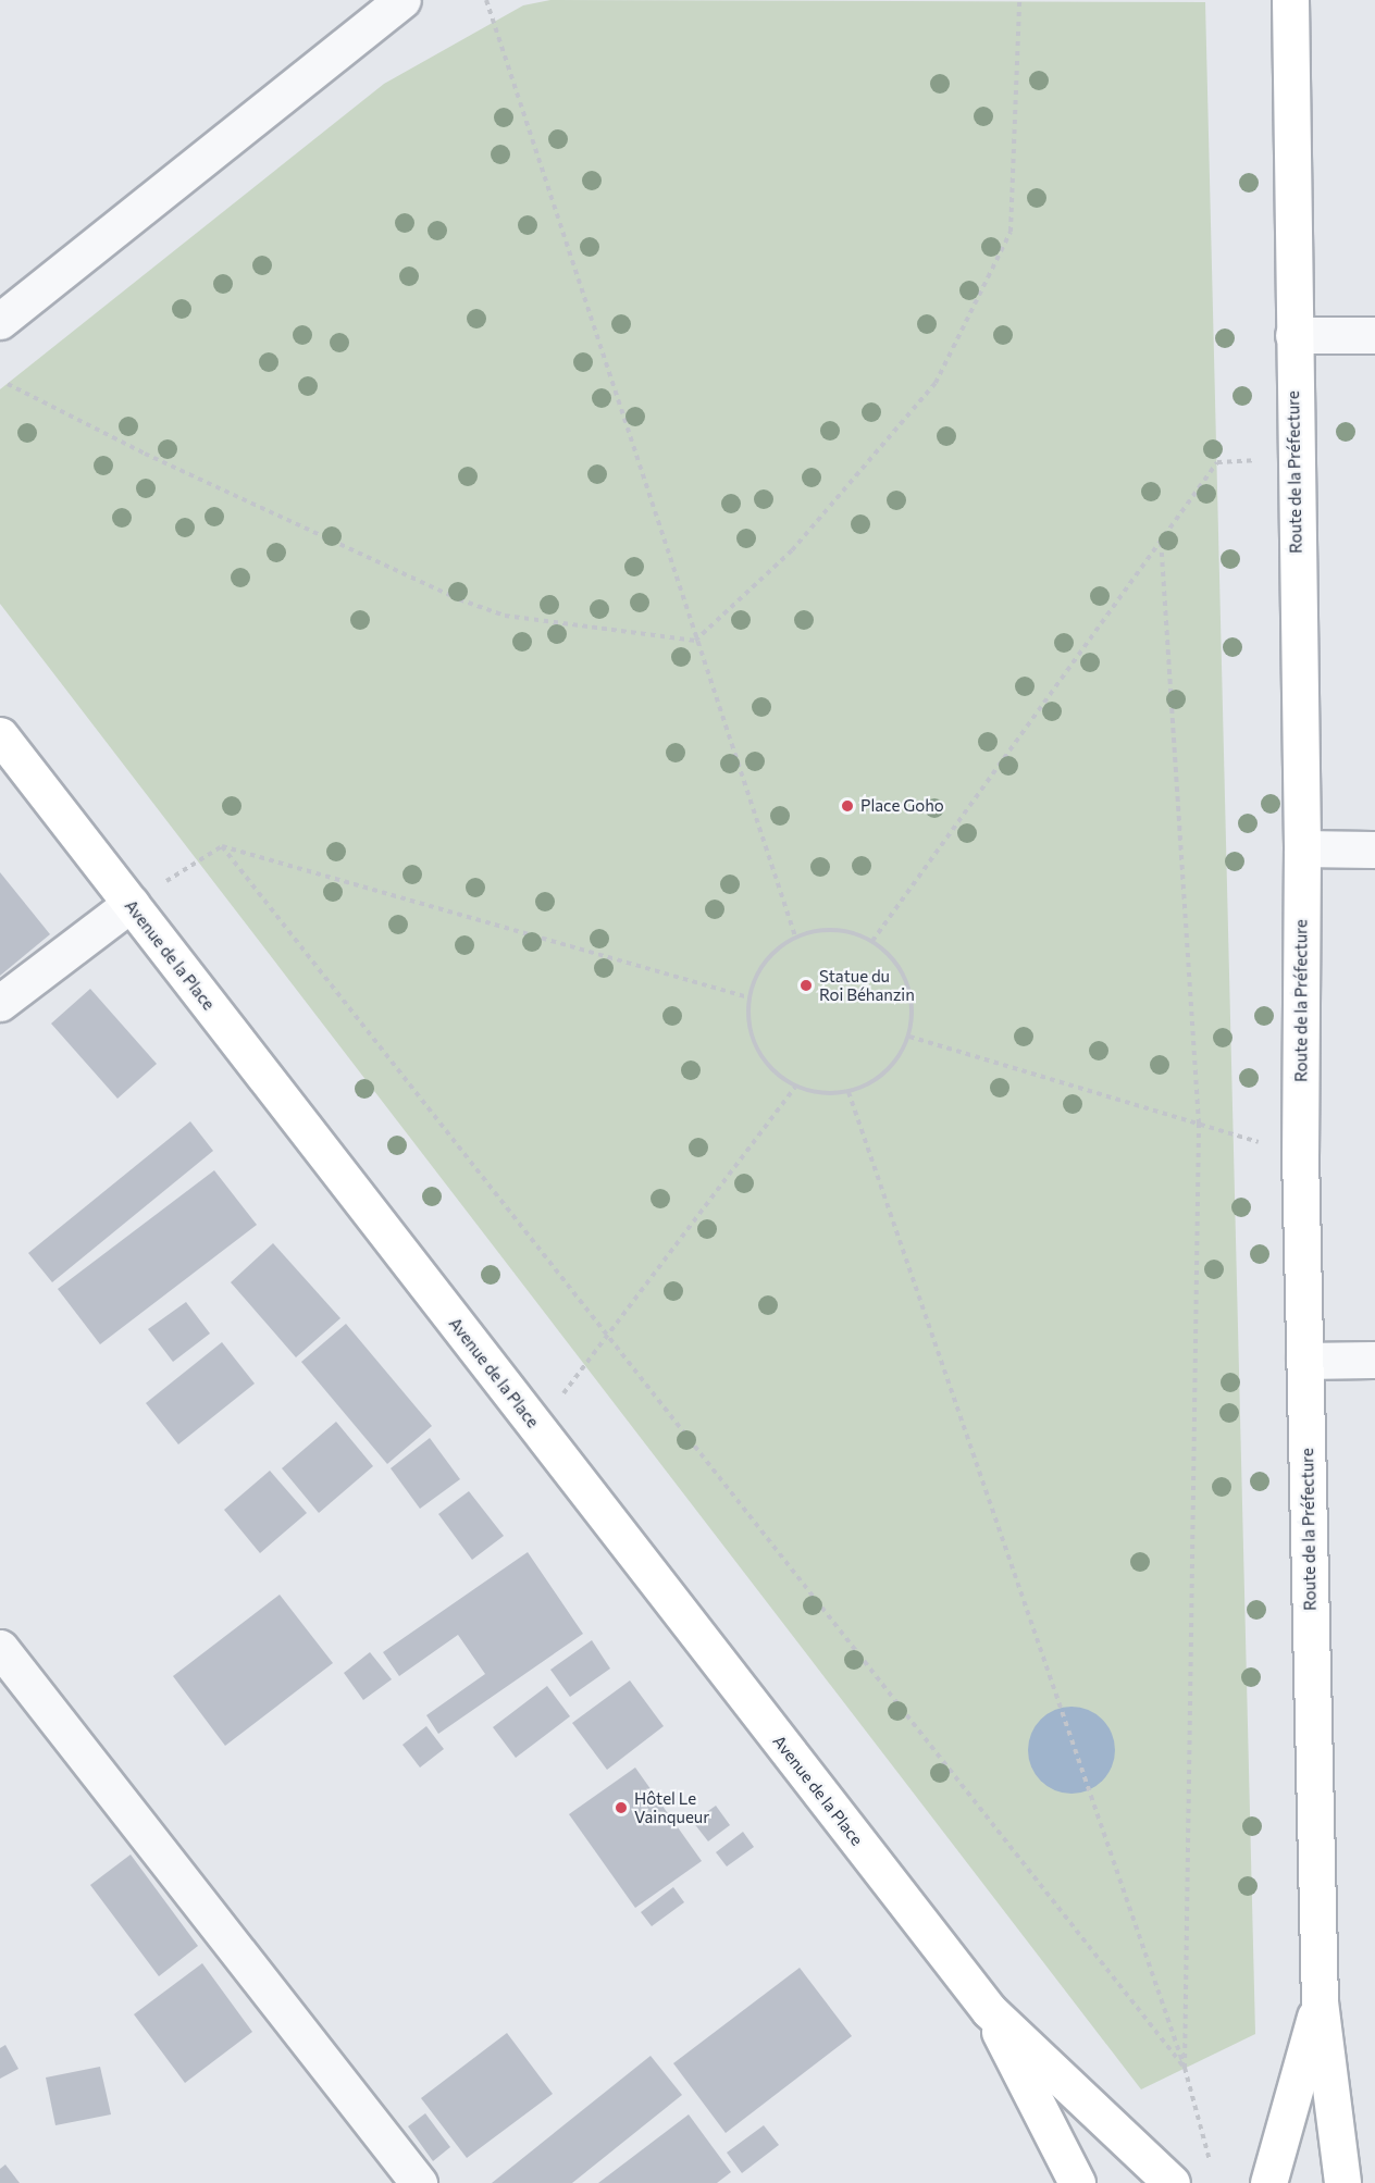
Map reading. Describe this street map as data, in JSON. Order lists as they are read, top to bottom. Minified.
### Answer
{"streets":{"street":["Route de la Préfecture","Avenue de la Place"]},"places":["Place Goho","Statue du Roi Béhanzin","Hôtel Le Vainqueur"]}
